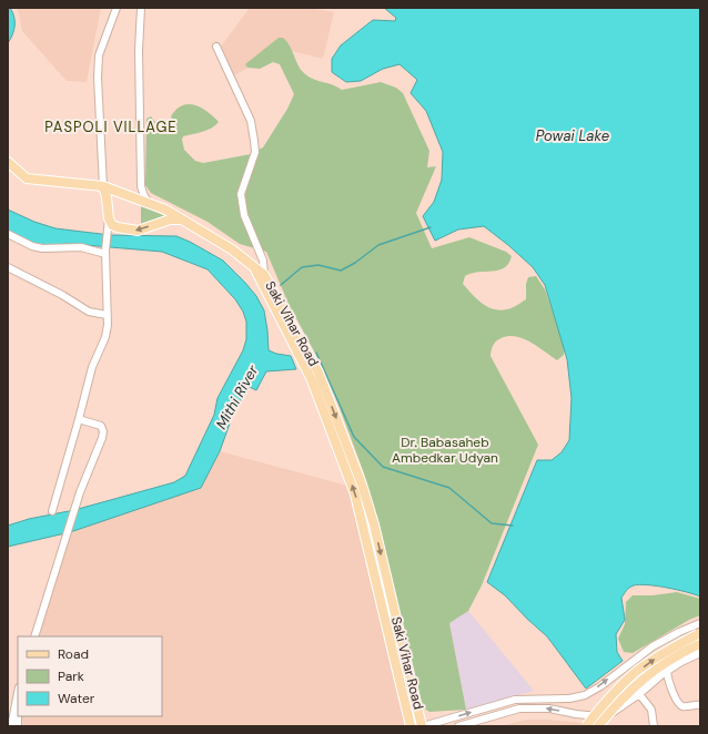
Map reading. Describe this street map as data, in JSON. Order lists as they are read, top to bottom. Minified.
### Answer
{"streets":{"main road":["Saki Vihar Road"]},"districts":["PASPOLI VILLAGE"],"water":["Powai Lake","Mithi River"],"parks":["Dr. Babasaheb Ambedkar Udyan"],"legend":["Road","Park","Water"]}
